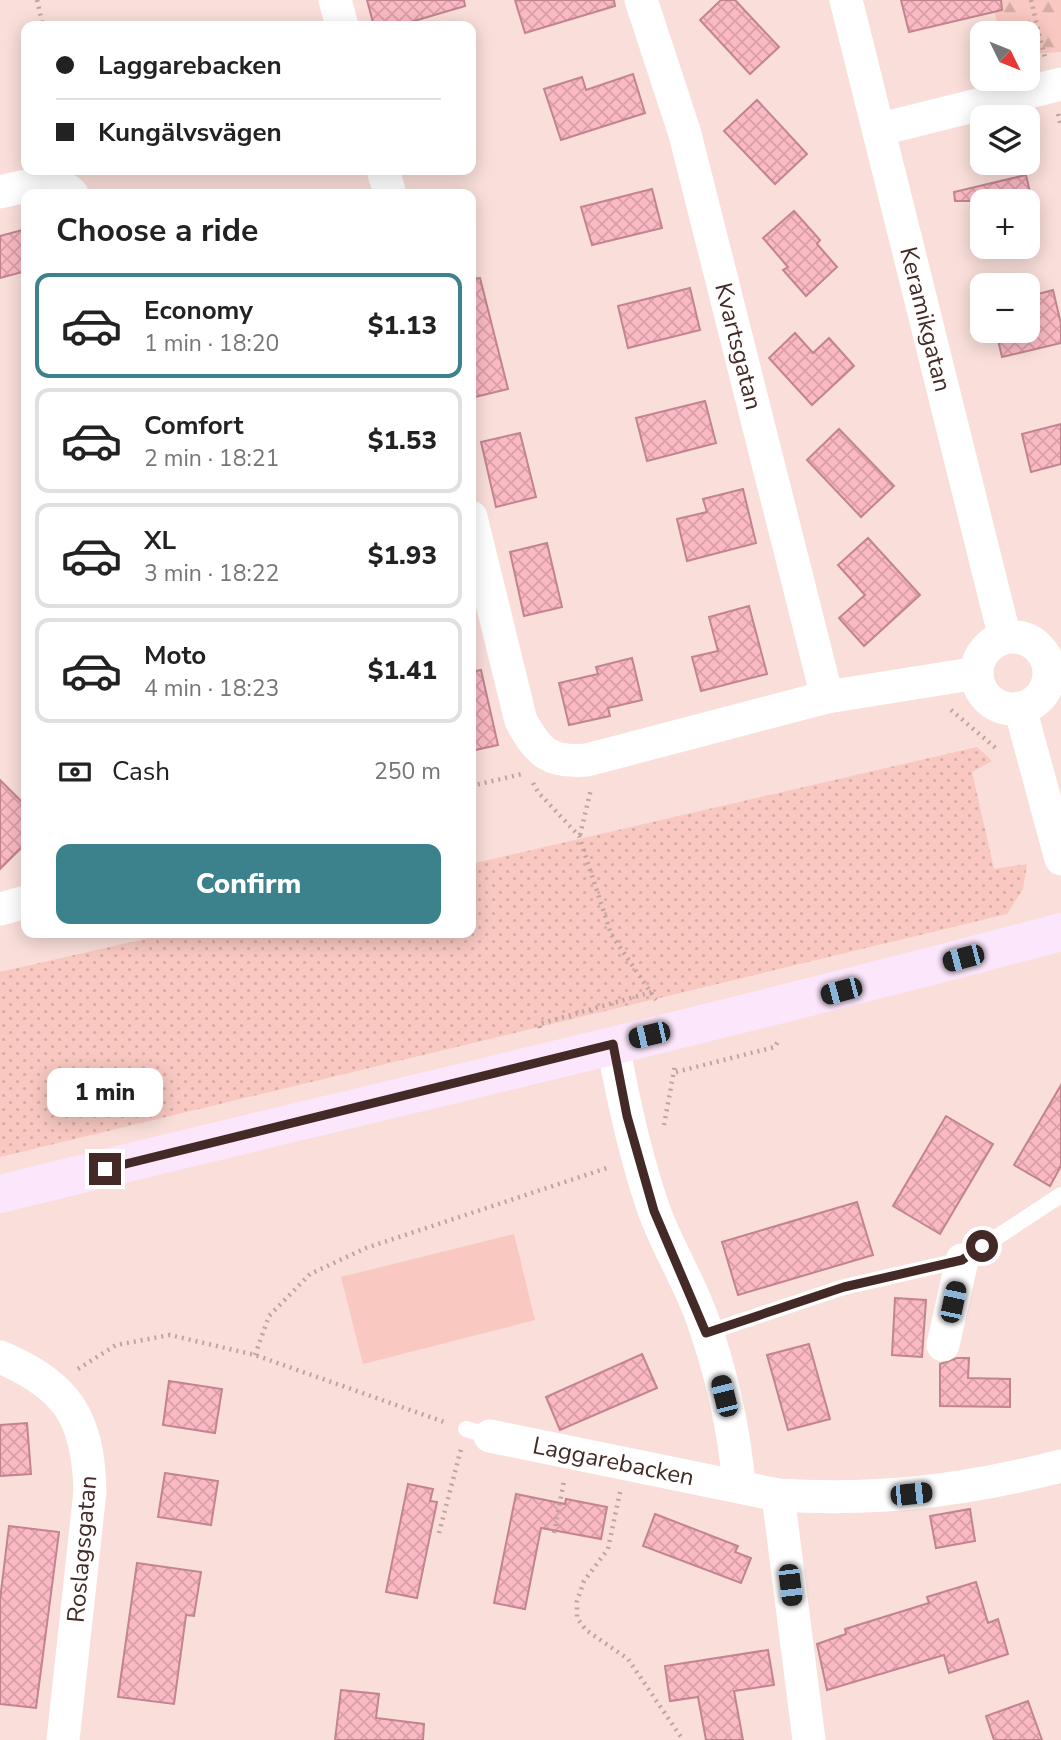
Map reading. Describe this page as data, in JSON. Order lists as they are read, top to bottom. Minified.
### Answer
{"streets":{"street":["Keramikgatan","Kvartsgatan","Laggarebacken","Roslagsgatan"]},"north":"bottom right","page":{"map_buttons":["+","−"],"banner":["Laggarebacken","Kungälvsvägen"],"heading":"Choose a ride","list":[{"name":"Economy","note":"1 min · 18:20","value":"$1.13"},{"name":"Comfort","note":"2 min · 18:21","value":"$1.53"},{"name":"XL","note":"3 min · 18:22","value":"$1.93"},{"name":"Moto","note":"4 min · 18:23","value":"$1.41"}],"pay":["Cash","250 m"],"buttons":"Confirm","bubble":"1 min"}}
